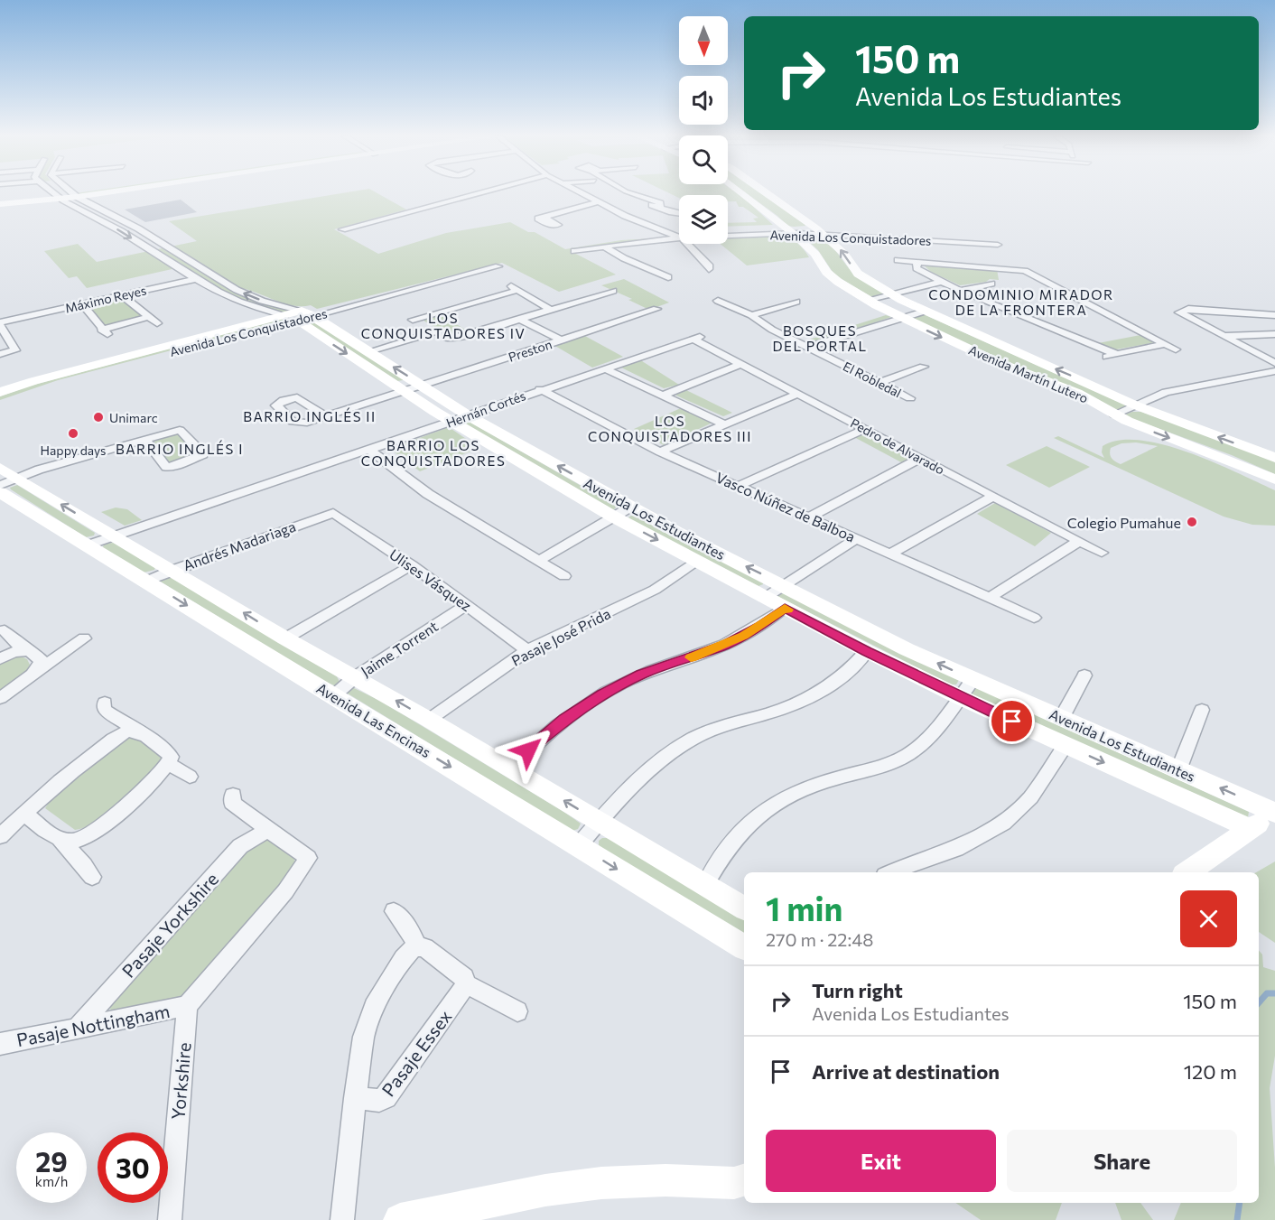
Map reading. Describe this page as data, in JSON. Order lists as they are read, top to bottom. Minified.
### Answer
{"streets":{"street":["Avenida Los Conquistadores","Máximo Reyes","Preston","Avenida Martín Lutero","El Robledal","Hernán Cortés","Pedro de Alvarado","Vasco Núñez de Balboa","Avenida Los Estudiantes","Andrés Madariaga","Ulises Vásquez","Pasaje José Prida","Jaime Torrent","Avenida Las Encinas","Pasaje Yorkshire","Pasaje Nottingham","Pasaje Essex","Yorkshire"]},"crossings":[["Avenida Los Conquistadores","Avenida Martín Lutero"],["Avenida Los Conquistadores","Avenida Los Estudiantes"],["Máximo Reyes","Avenida Los Estudiantes"],["Preston","Avenida Los Estudiantes"],["Hernán Cortés","Pedro de Alvarado"],["Hernán Cortés","Vasco Núñez de Balboa"],["Hernán Cortés","Avenida Los Estudiantes"],["Hernán Cortés","Avenida Las Encinas"],["Avenida Los Estudiantes","Pasaje José Prida"],["Andrés Madariaga","Ulises Vásquez"],["Andrés Madariaga","Avenida Las Encinas"],["Ulises Vásquez","Pasaje José Prida"],["Ulises Vásquez","Jaime Torrent"],["Pasaje José Prida","Avenida Las Encinas"],["Jaime Torrent","Avenida Las Encinas"],["Pasaje Yorkshire","Pasaje Nottingham"],["Pasaje Nottingham","Yorkshire"]],"districts":["CONDOMINIO MIRADOR DE LA FRONTERA","LOS CONQUISTADORES IV","BOSQUES DEL PORTAL","BARRIO INGLÉS II","LOS CONQUISTADORES III","BARRIO LOS CONQUISTADORES","BARRIO INGLÉS I"],"places":["Unimarc","Happy days","Colegio Pumahue"],"north":"bottom","page":{"turn":["150 m","Avenida Los Estudiantes"],"heading":["1 min","270 m · 22:48"],"list":[{"name":"Turn right","note":"Avenida Los Estudiantes","value":"150 m"},{"name":"Arrive at destination","value":"120 m"}],"buttons":["Exit","Share"],"speed":"29 km/h","limit":"30"}}
